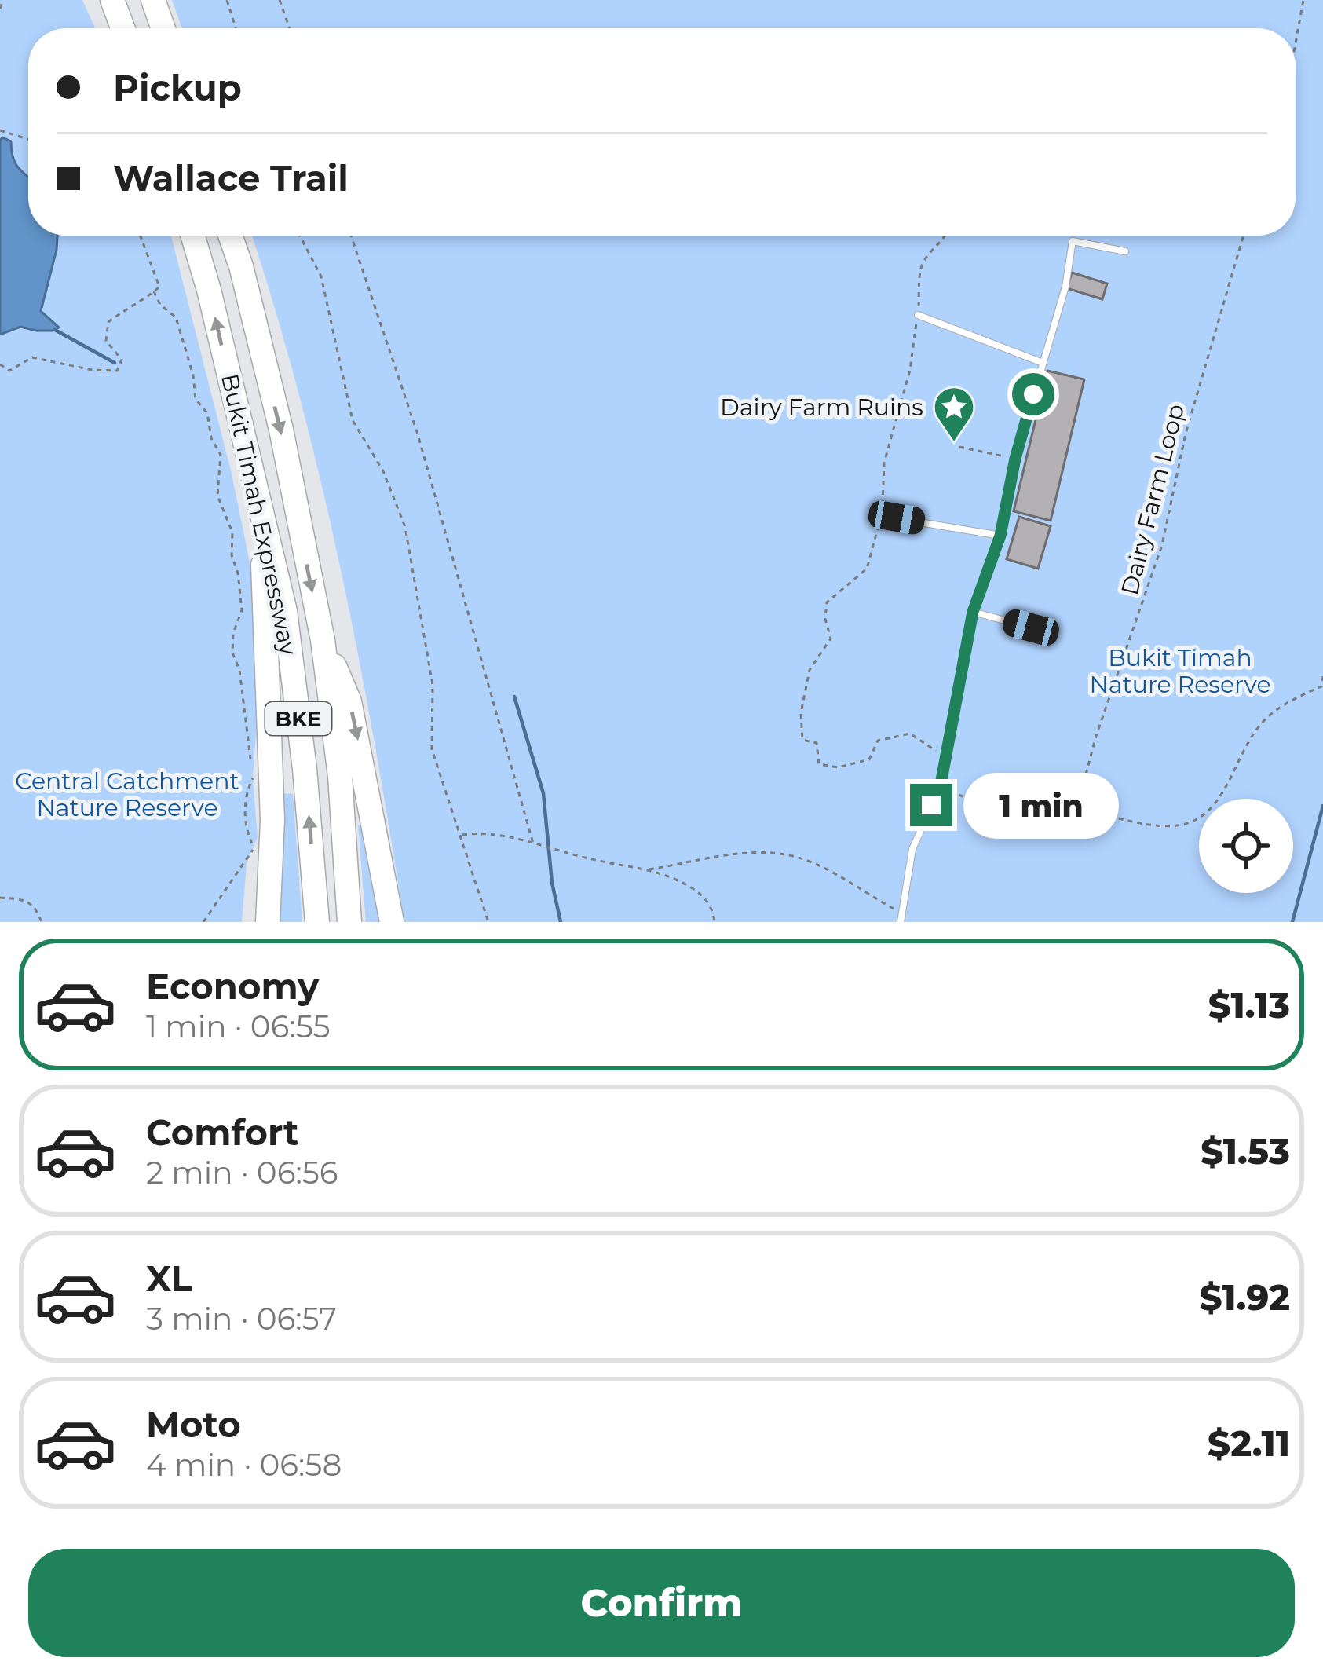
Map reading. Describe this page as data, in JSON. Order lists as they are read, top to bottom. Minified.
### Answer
{"streets":{"highway":["Bukit Timah Expressway","BKE"],"path":["Dairy Farm Loop"]},"parks":["Bukit Timah Nature Reserve","Central Catchment Nature Reserve"],"places":{"place":["Dairy Farm Ruins"]},"page":{"banner":["Pickup","Wallace Trail"],"bubble":"1 min","list":[{"name":"Economy","note":"1 min · 06:55","value":"$1.13"},{"name":"Comfort","note":"2 min · 06:56","value":"$1.53"},{"name":"XL","note":"3 min · 06:57","value":"$1.92"},{"name":"Moto","note":"4 min · 06:58","value":"$2.11"}],"buttons":"Confirm"}}
